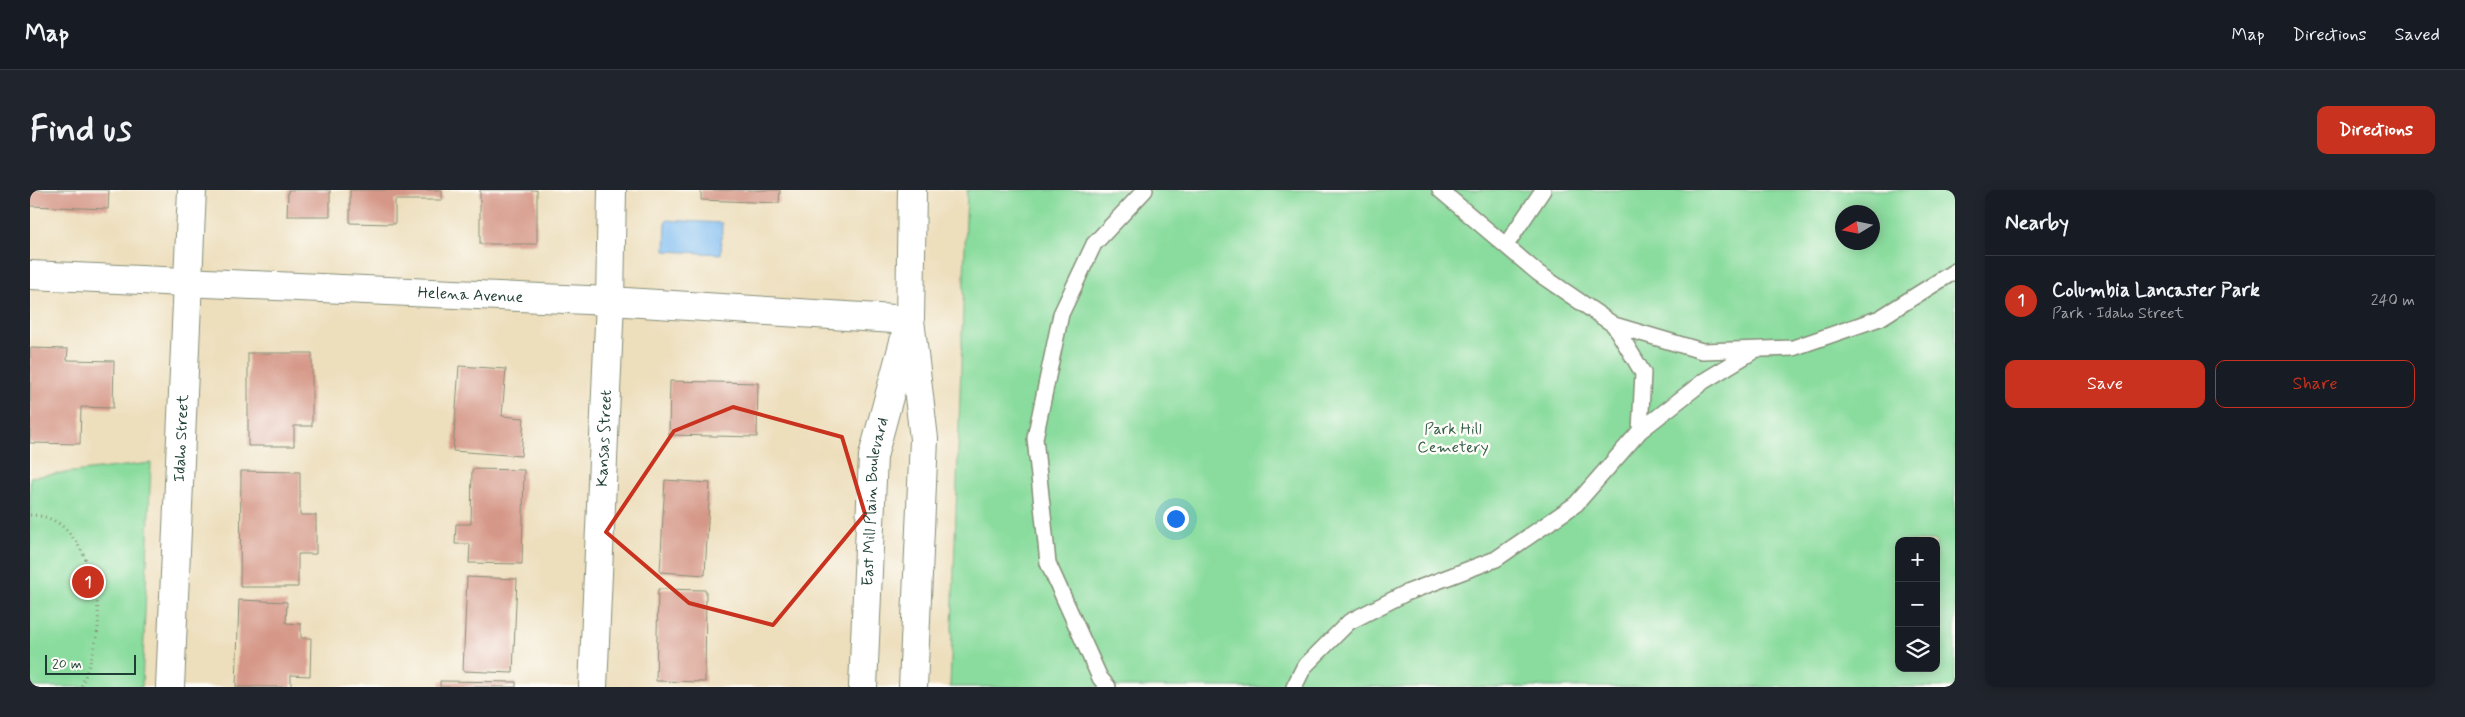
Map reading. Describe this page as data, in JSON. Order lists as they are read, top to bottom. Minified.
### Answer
{"streets":{"street":["Helena Avenue","Idaho Street","Kansas Street","East Mill Plain Boulevard"]},"crossings":[["Helena Avenue","Idaho Street"],["Helena Avenue","Kansas Street"],["Helena Avenue","East Mill Plain Boulevard"]],"parks":["Park Hill Cemetery"],"scale_bar":"20 m","north":"left","page":{"header":"Map","nav":["Map","Directions","Saved"],"buttons":["Directions",["Save","Share"]],"title":"Find us","heading":"Nearby","list":[{"mark":"1","name":"Columbia Lancaster Park","note":"Park · Idaho Street","value":"240 m"}],"map_buttons":["+","−"],"pins":"1","scale":"20 m"}}
